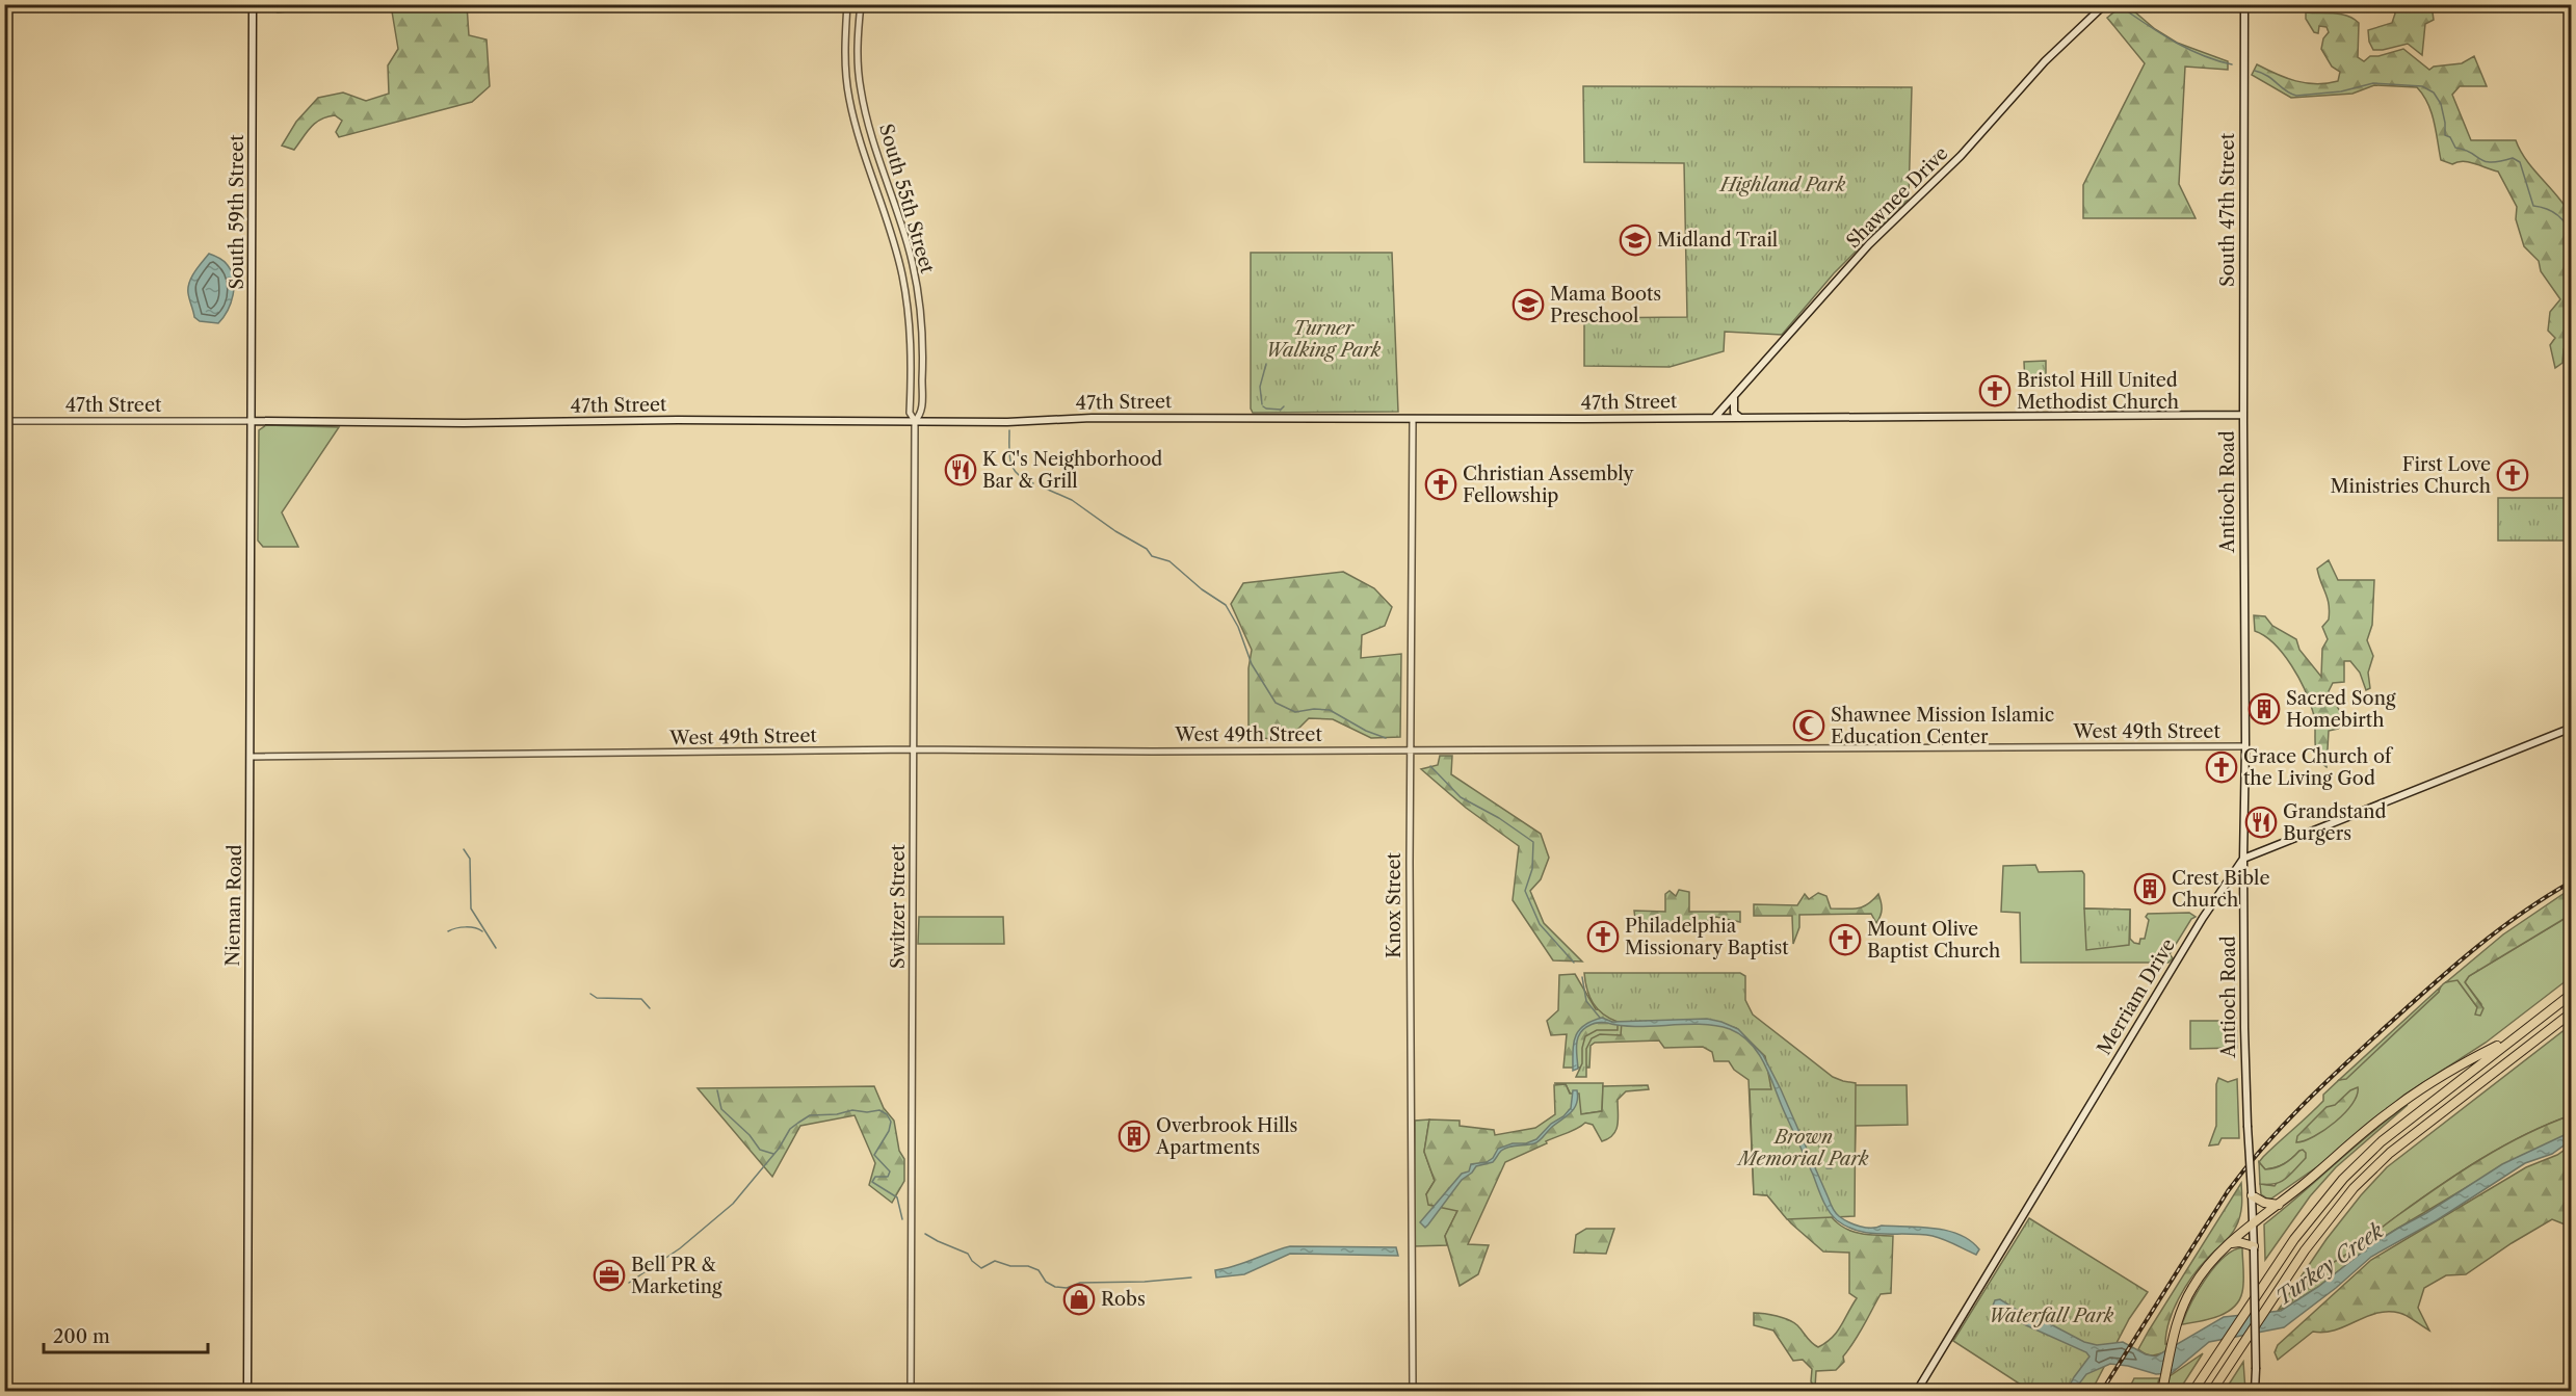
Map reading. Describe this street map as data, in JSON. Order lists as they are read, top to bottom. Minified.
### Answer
{"streets":{"main road":["Shawnee Drive","South 47th Street","South 59th Street","47th Street","Antioch Road","Nieman Road","Merriam Drive"],"street":["South 55th Street","West 49th Street","Knox Street","Switzer Street"]},"crossings":[["Shawnee Drive","47th Street"],["South 55th Street","47th Street"],["South 55th Street","Switzer Street"],["South 47th Street","47th Street"],["South 47th Street","Antioch Road"],["South 59th Street","47th Street"],["South 59th Street","Nieman Road"],["47th Street","Antioch Road"],["47th Street","Nieman Road"],["47th Street","Knox Street"],["47th Street","Switzer Street"],["Antioch Road","West 49th Street"],["Antioch Road","Merriam Drive"],["West 49th Street","Nieman Road"],["West 49th Street","Knox Street"],["West 49th Street","Switzer Street"]],"water":["Turkey Creek"],"parks":["Highland Park","Turner Walking Park","Brown Memorial Park","Waterfall Park"],"places":{"school or university":["Midland Trail","Mama Boots Preschool"],"church":["Bristol Hill United Methodist Church","First Love Ministries Church","Christian Assembly Fellowship","Grace Church of the Living God","Philadelphia Missionary Baptist","Mount Olive Baptist Church"],"restaurant":["K C's Neighborhood Bar & Grill","Grandstand Burgers"],"building":["Sacred Song Homebirth","Crest Bible Church","Overbrook Hills Apartments"],"mosque":["Shawnee Mission Islamic Education Center"],"office":["Bell PR & Marketing"],"shop":["Robs"]},"scale_bar":"200 m"}
